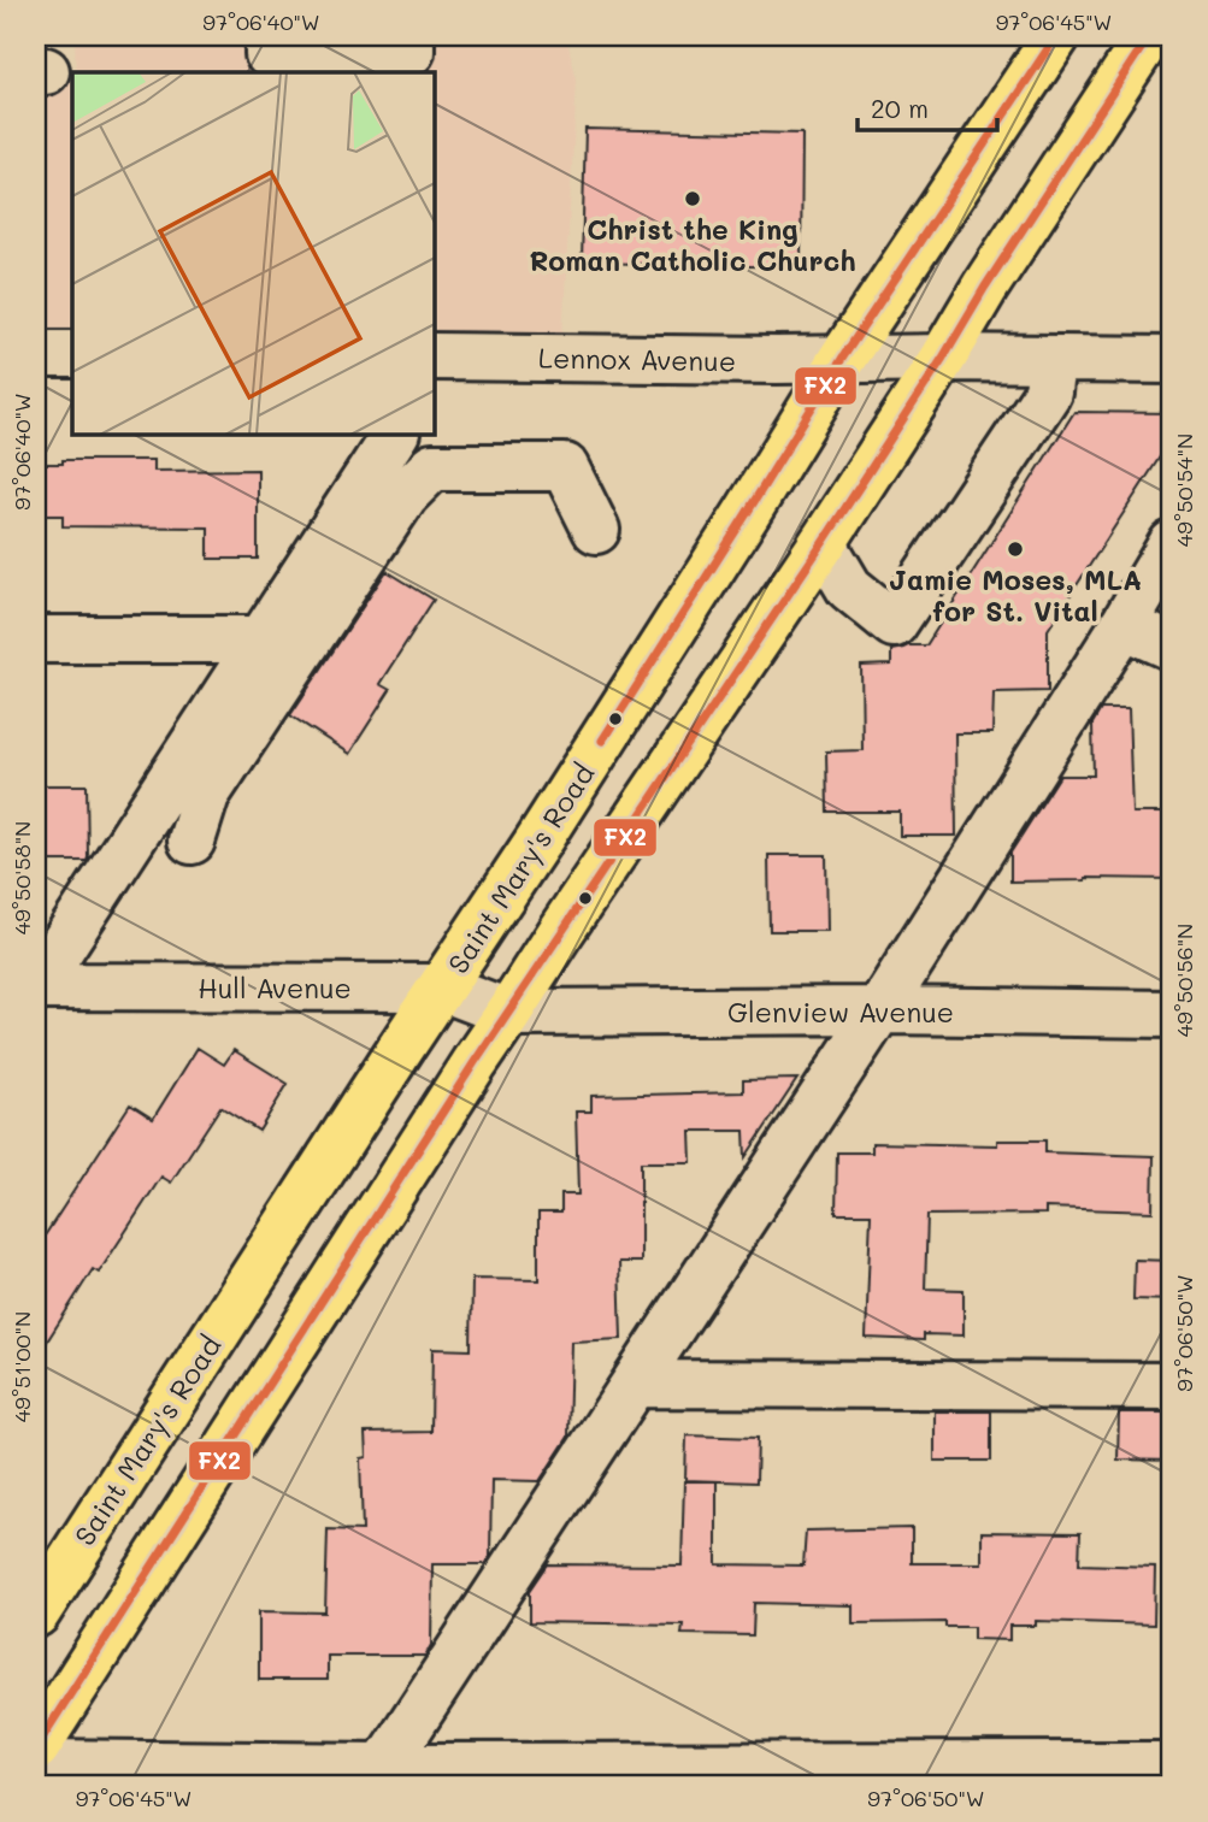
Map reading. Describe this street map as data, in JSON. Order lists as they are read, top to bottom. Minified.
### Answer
{"streets":{"main road":["Saint Mary's Road"],"street":["Lennox Avenue","Hull Avenue","Glenview Avenue"]},"crossings":[["Lennox Avenue","Saint Mary's Road"],["Saint Mary's Road","Hull Avenue"],["Hull Avenue","Glenview Avenue"]],"places":["Christ the King Roman Catholic Church","Jamie Moses, MLA for St. Vital"],"lines":["transit line FX2"],"scale_bar":"20 m","coordinates":["97°06'40\"W","97°06'45\"W","49°50'54\"N","49°50'58\"N","49°50'56\"N","97°06'50\"W","49°51'00\"N"]}
